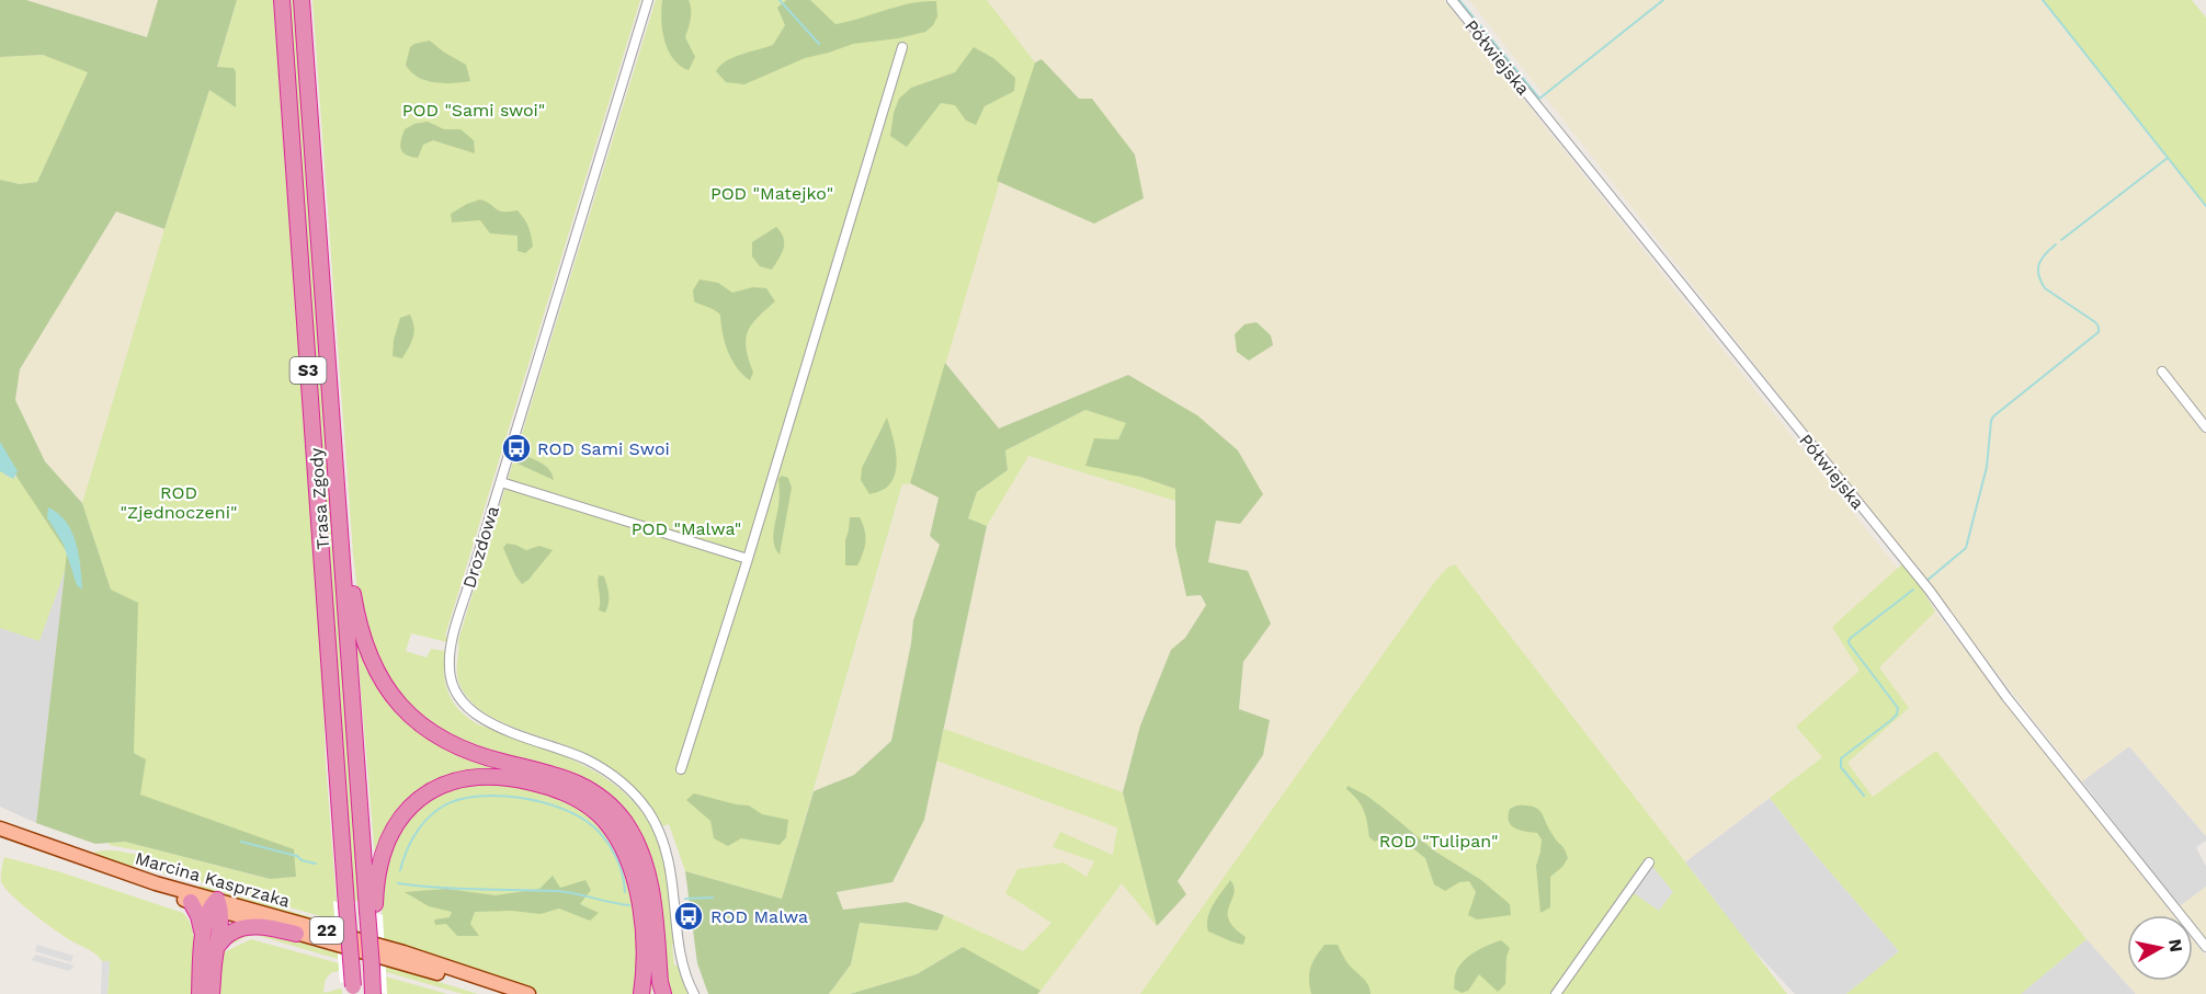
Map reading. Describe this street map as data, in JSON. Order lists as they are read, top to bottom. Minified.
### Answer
{"streets":{"highway":["S3","Trasa Zgody"],"main road":["Marcina Kasprzaka","22"],"street":["Półwiejska","Drozdowa"]},"parks":["POD \"Sami swoi\"","POD \"Matejko\"","ROD \"Zjednoczeni\"","POD \"Malwa\"","ROD \"Tulipan\""],"places":{"bus stop":["ROD Sami Swoi","ROD Malwa"]},"north":"right"}
